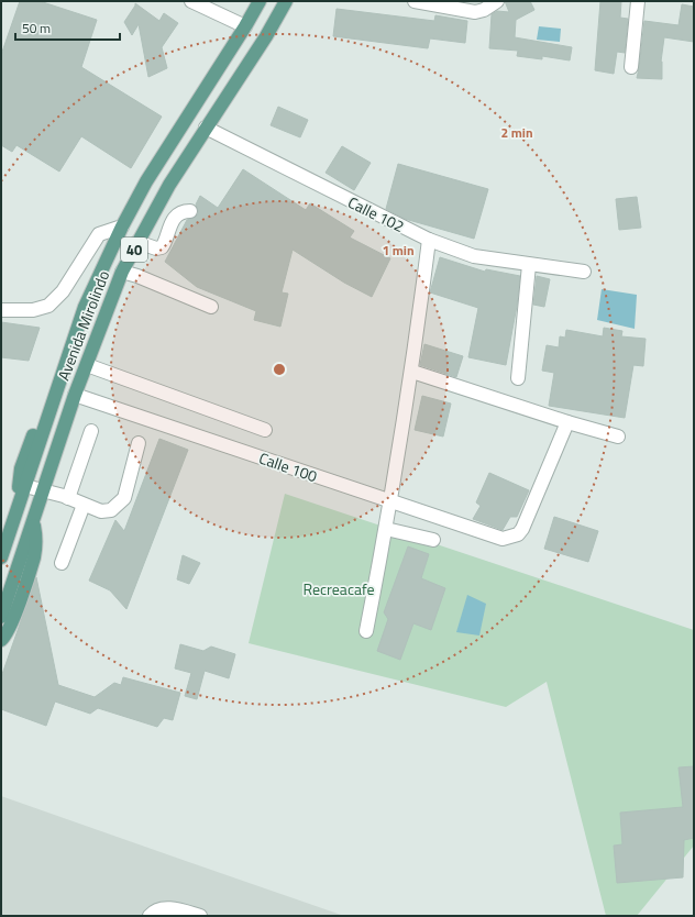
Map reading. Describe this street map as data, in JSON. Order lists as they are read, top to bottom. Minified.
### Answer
{"streets":{"main road":["40","Avenida Mirolindo"],"street":["Calle 102","Calle 100"]},"crossings":[["Calle 102","Avenida Mirolindo"],["Avenida Mirolindo","Calle 100"]],"parks":["Recreacafe"],"scale_bar":"50 m","rings":["2 min","1 min"]}
